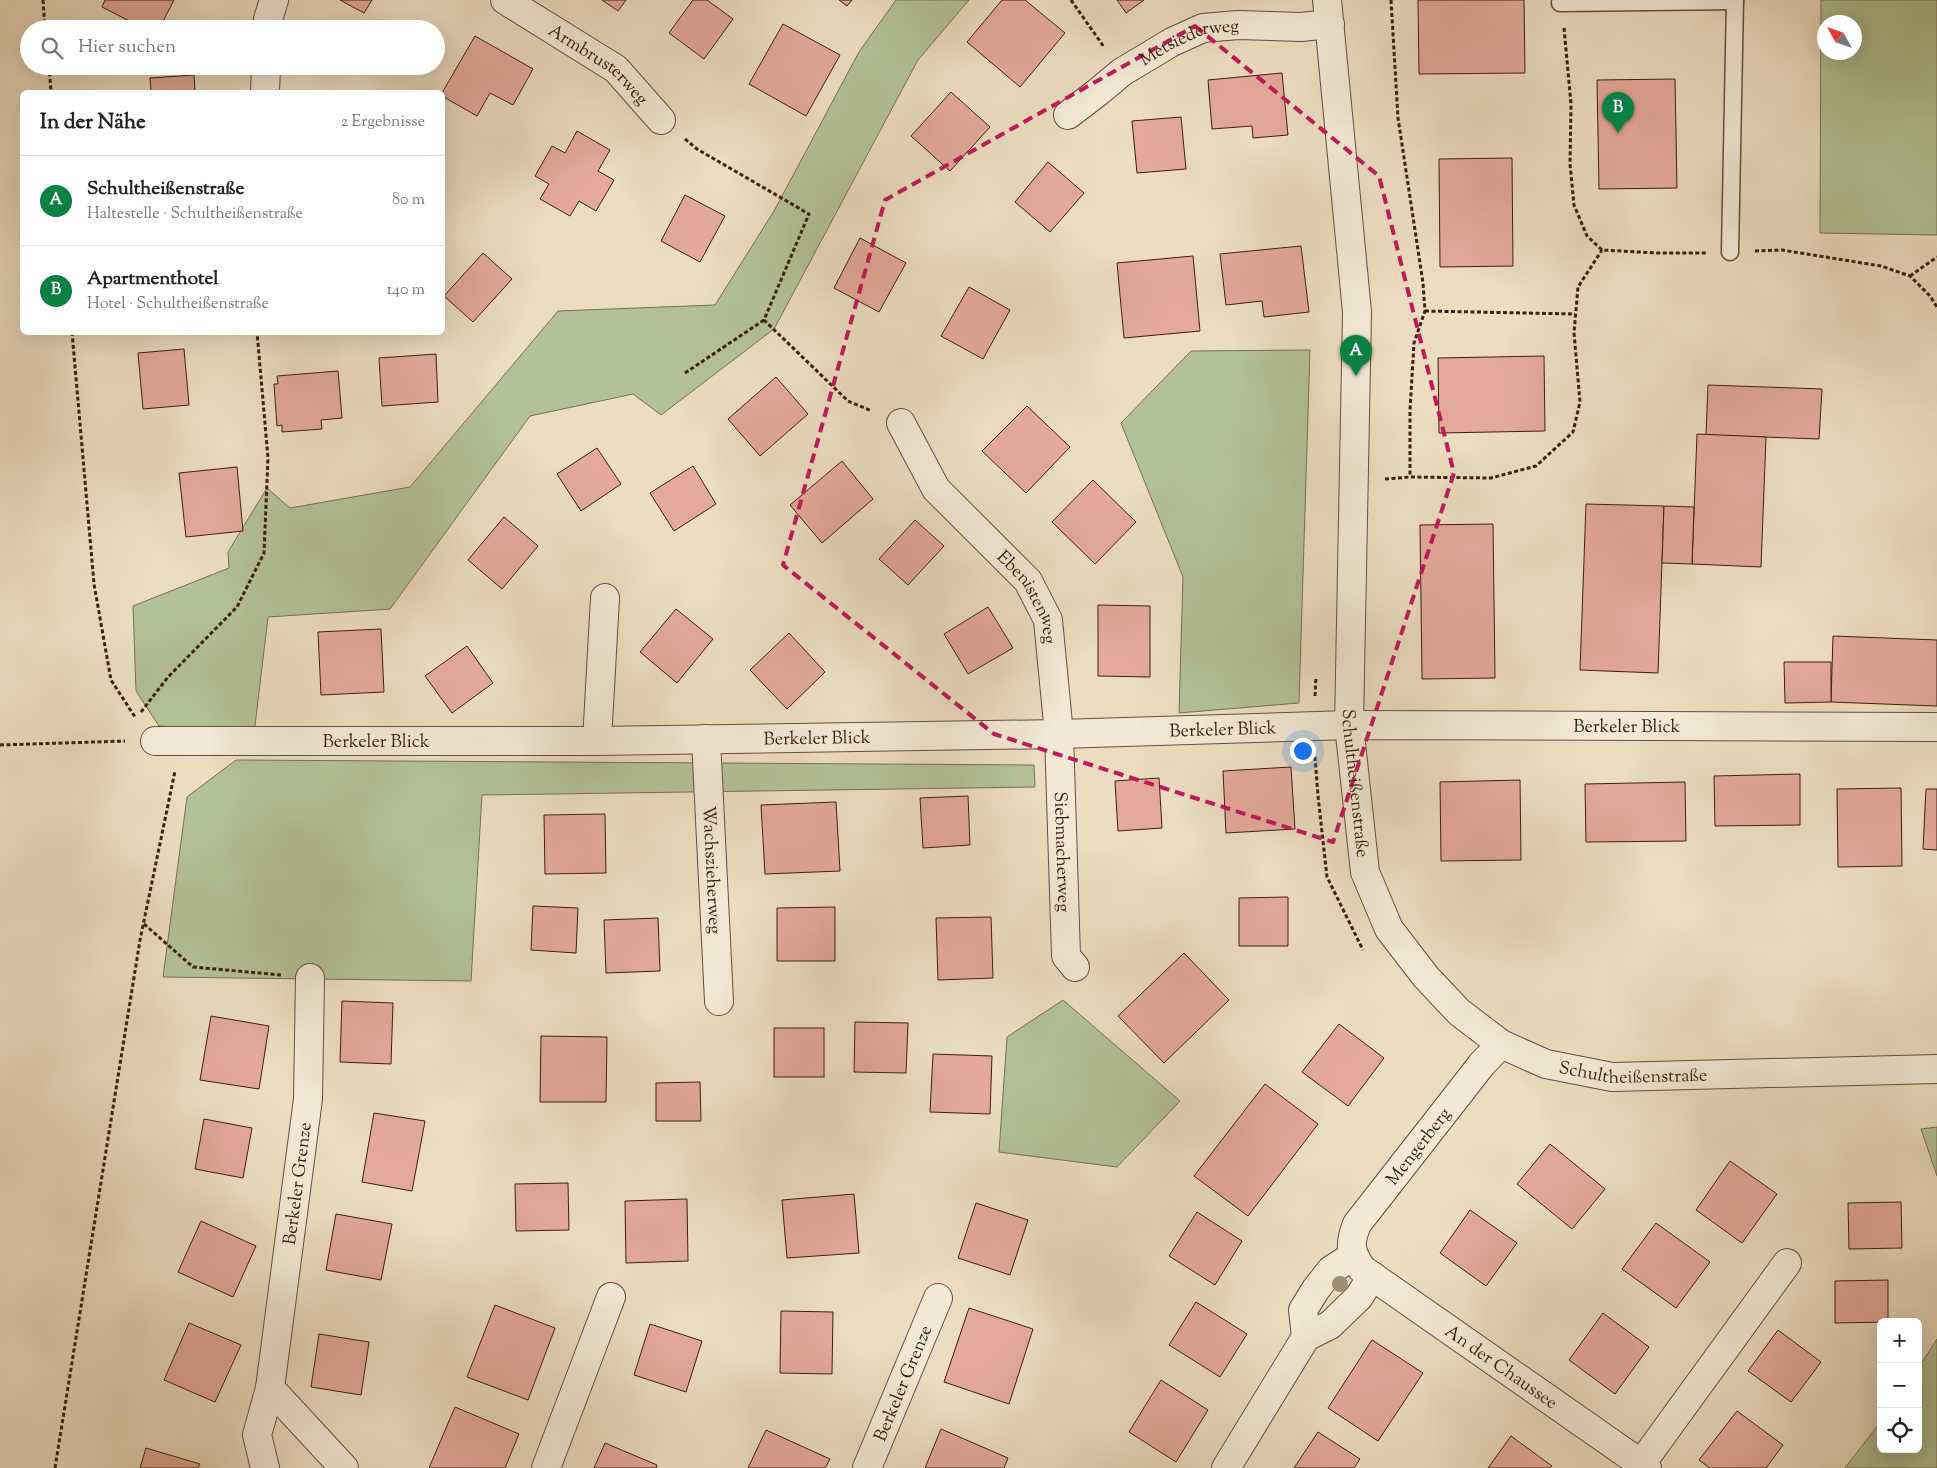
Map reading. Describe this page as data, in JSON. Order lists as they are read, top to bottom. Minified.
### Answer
{"streets":{"street":["Metsiederweg","Armbrusterweg","Ebenistenweg","Berkeler Blick","Schultheißenstraße","Siebmacherweg","Wachszieherweg","Mengerberg","Berkeler Grenze","An der Chaussee"]},"crossings":[["Metsiederweg","Schultheißenstraße"],["Ebenistenweg","Berkeler Blick"],["Ebenistenweg","Siebmacherweg"],["Berkeler Blick","Schultheißenstraße"],["Berkeler Blick","Siebmacherweg"],["Berkeler Blick","Wachszieherweg"],["Schultheißenstraße","Mengerberg"],["Mengerberg","An der Chaussee"]],"north":"top left","page":{"search":"Hier suchen","heading":["In der Nähe","2 Ergebnisse"],"pins":["B","A"],"list":[{"mark":"A","name":"Schultheißenstraße","note":"Haltestelle · Schultheißenstraße","value":"80 m"},{"mark":"B","name":"Apartmenthotel","note":"Hotel · Schultheißenstraße","value":"140 m"}],"map_buttons":["+","−"]}}
